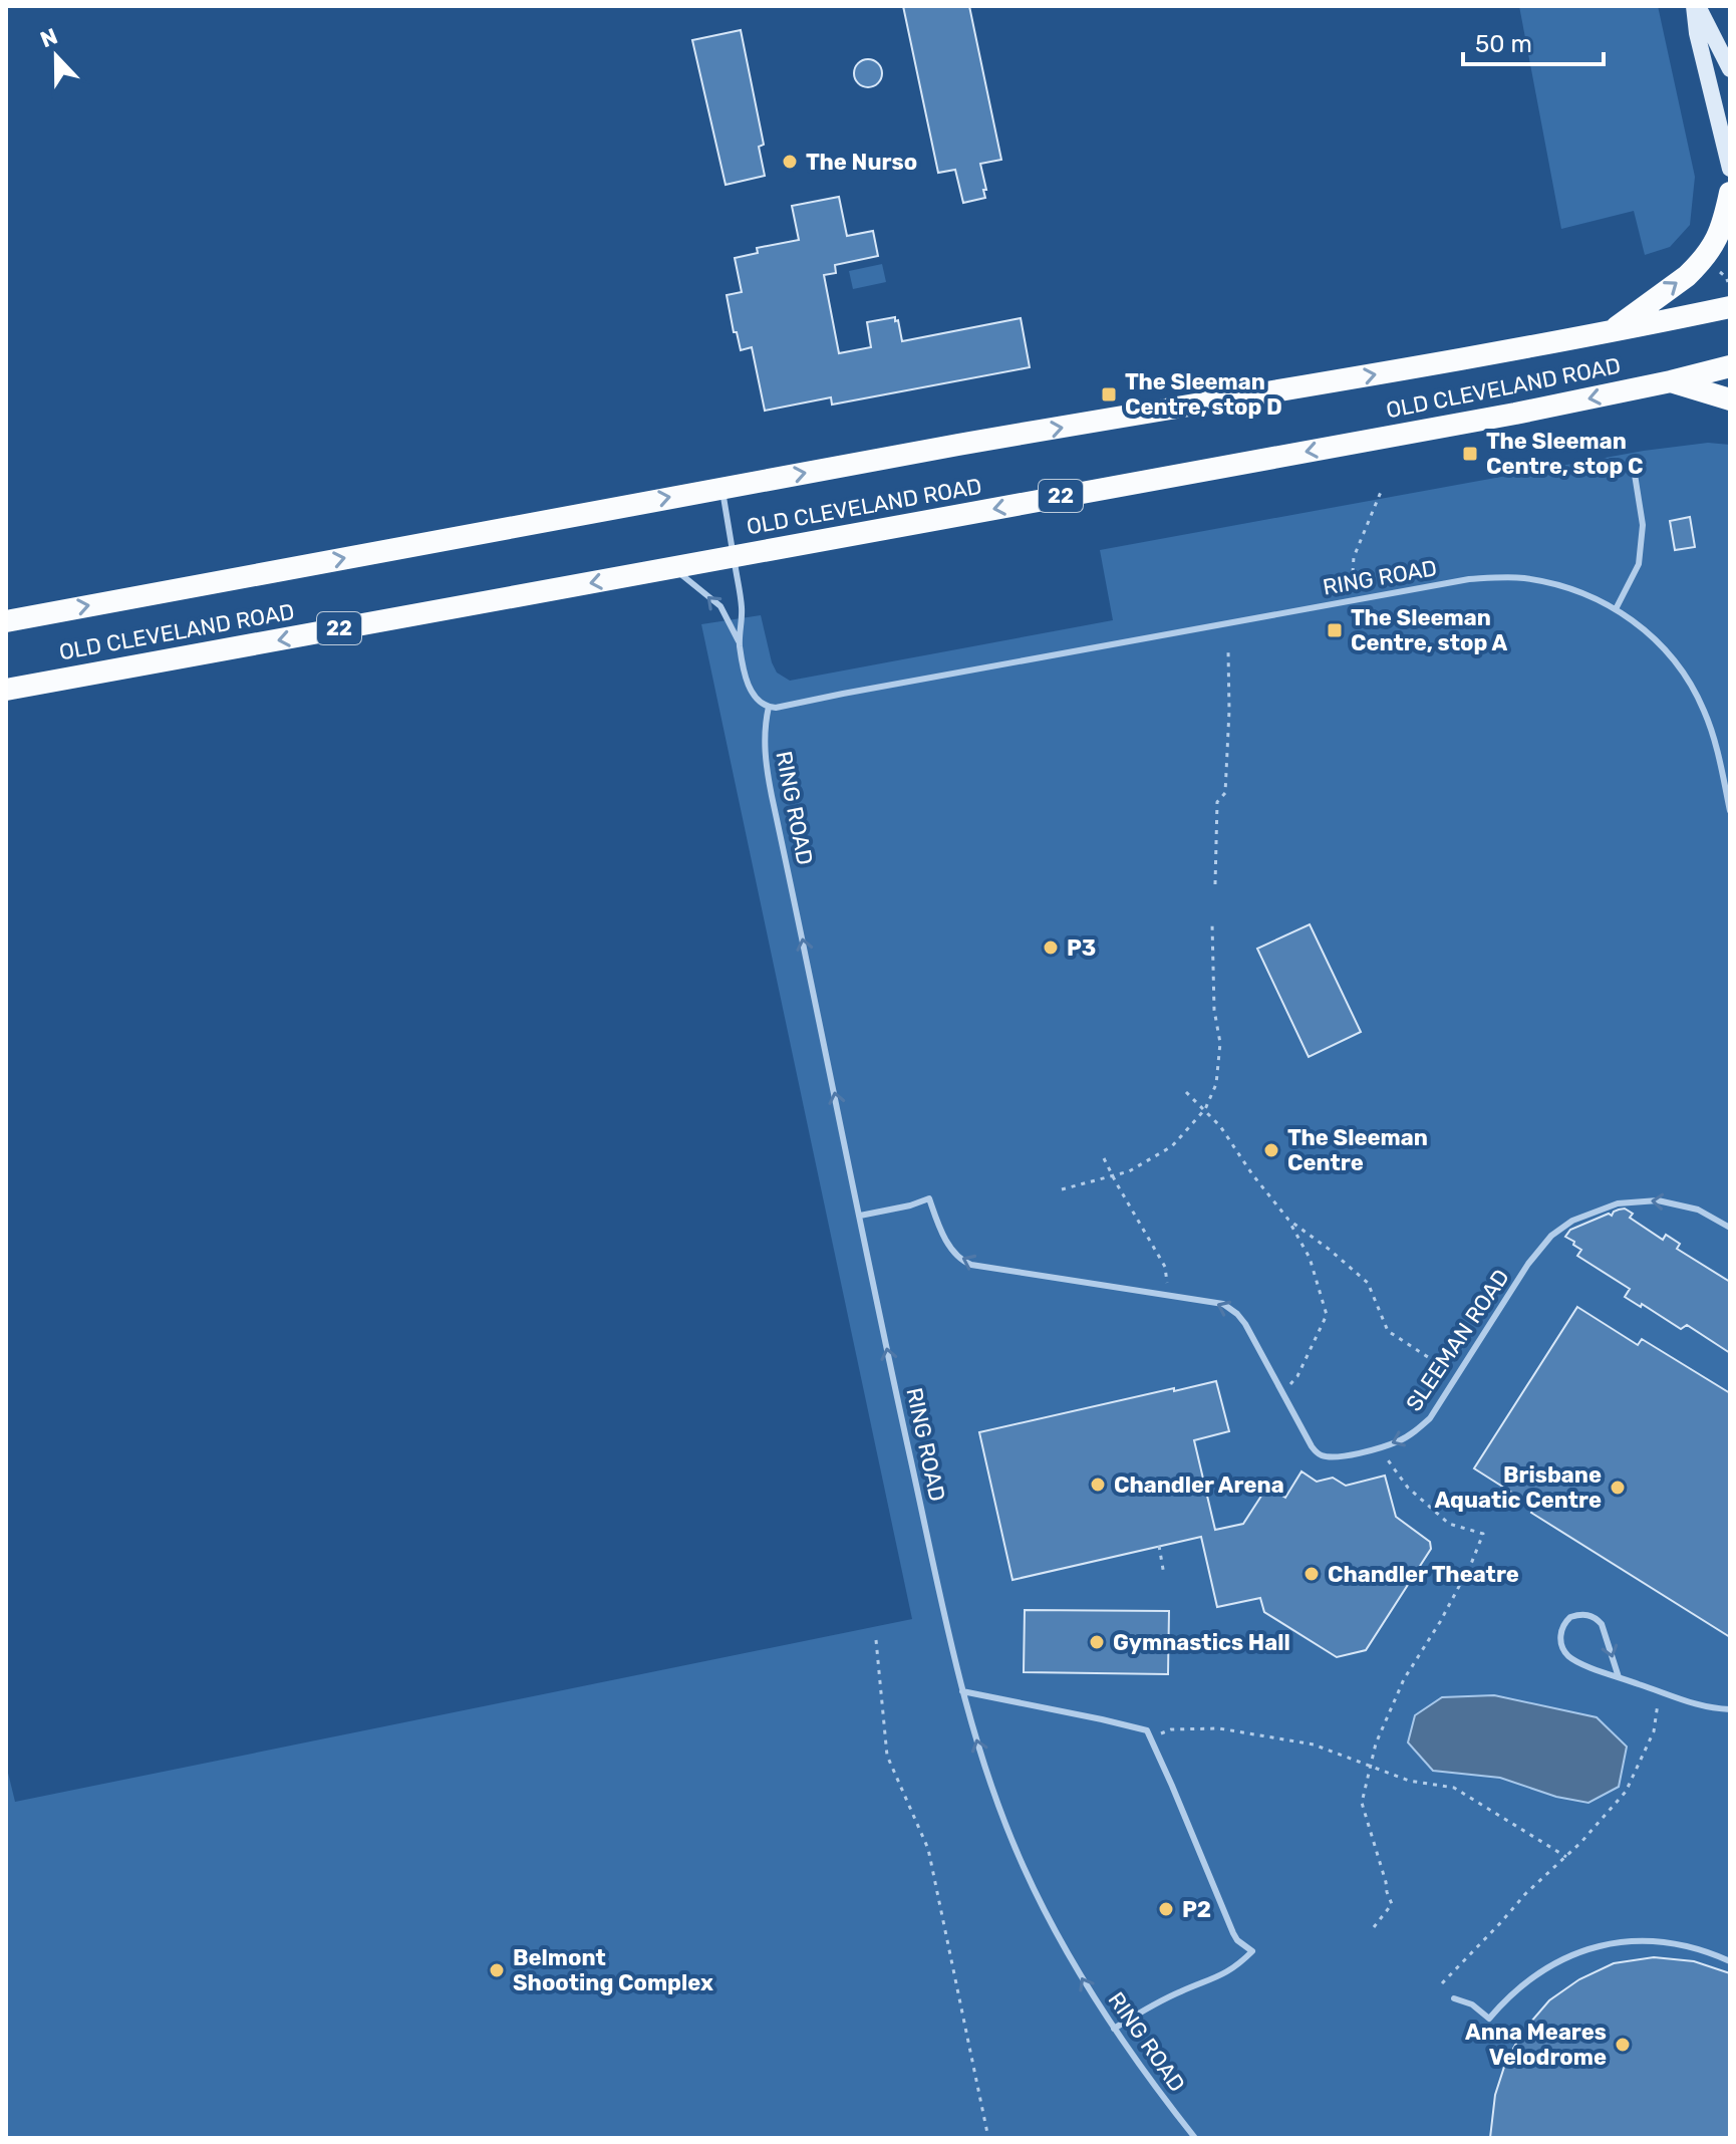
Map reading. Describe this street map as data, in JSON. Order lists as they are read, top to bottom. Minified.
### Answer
{"streets":{"highway":["OLD CLEVELAND ROAD","22"],"lane":["RING ROAD","SLEEMAN ROAD"]},"crossings":[["RING ROAD","SLEEMAN ROAD"]],"one_way":["RING ROAD"],"places":{"other":["The Nurso","P3","The Sleeman Centre","Chandler Arena","Brisbane Aquatic Centre","Chandler Theatre","Gymnastics Hall","P2","Belmont Shooting Complex","Anna Meares Velodrome"],"transit":["The Sleeman Centre, stop D","The Sleeman Centre, stop C","The Sleeman Centre, stop A"]},"scale_bar":"50 m","north":"top"}
